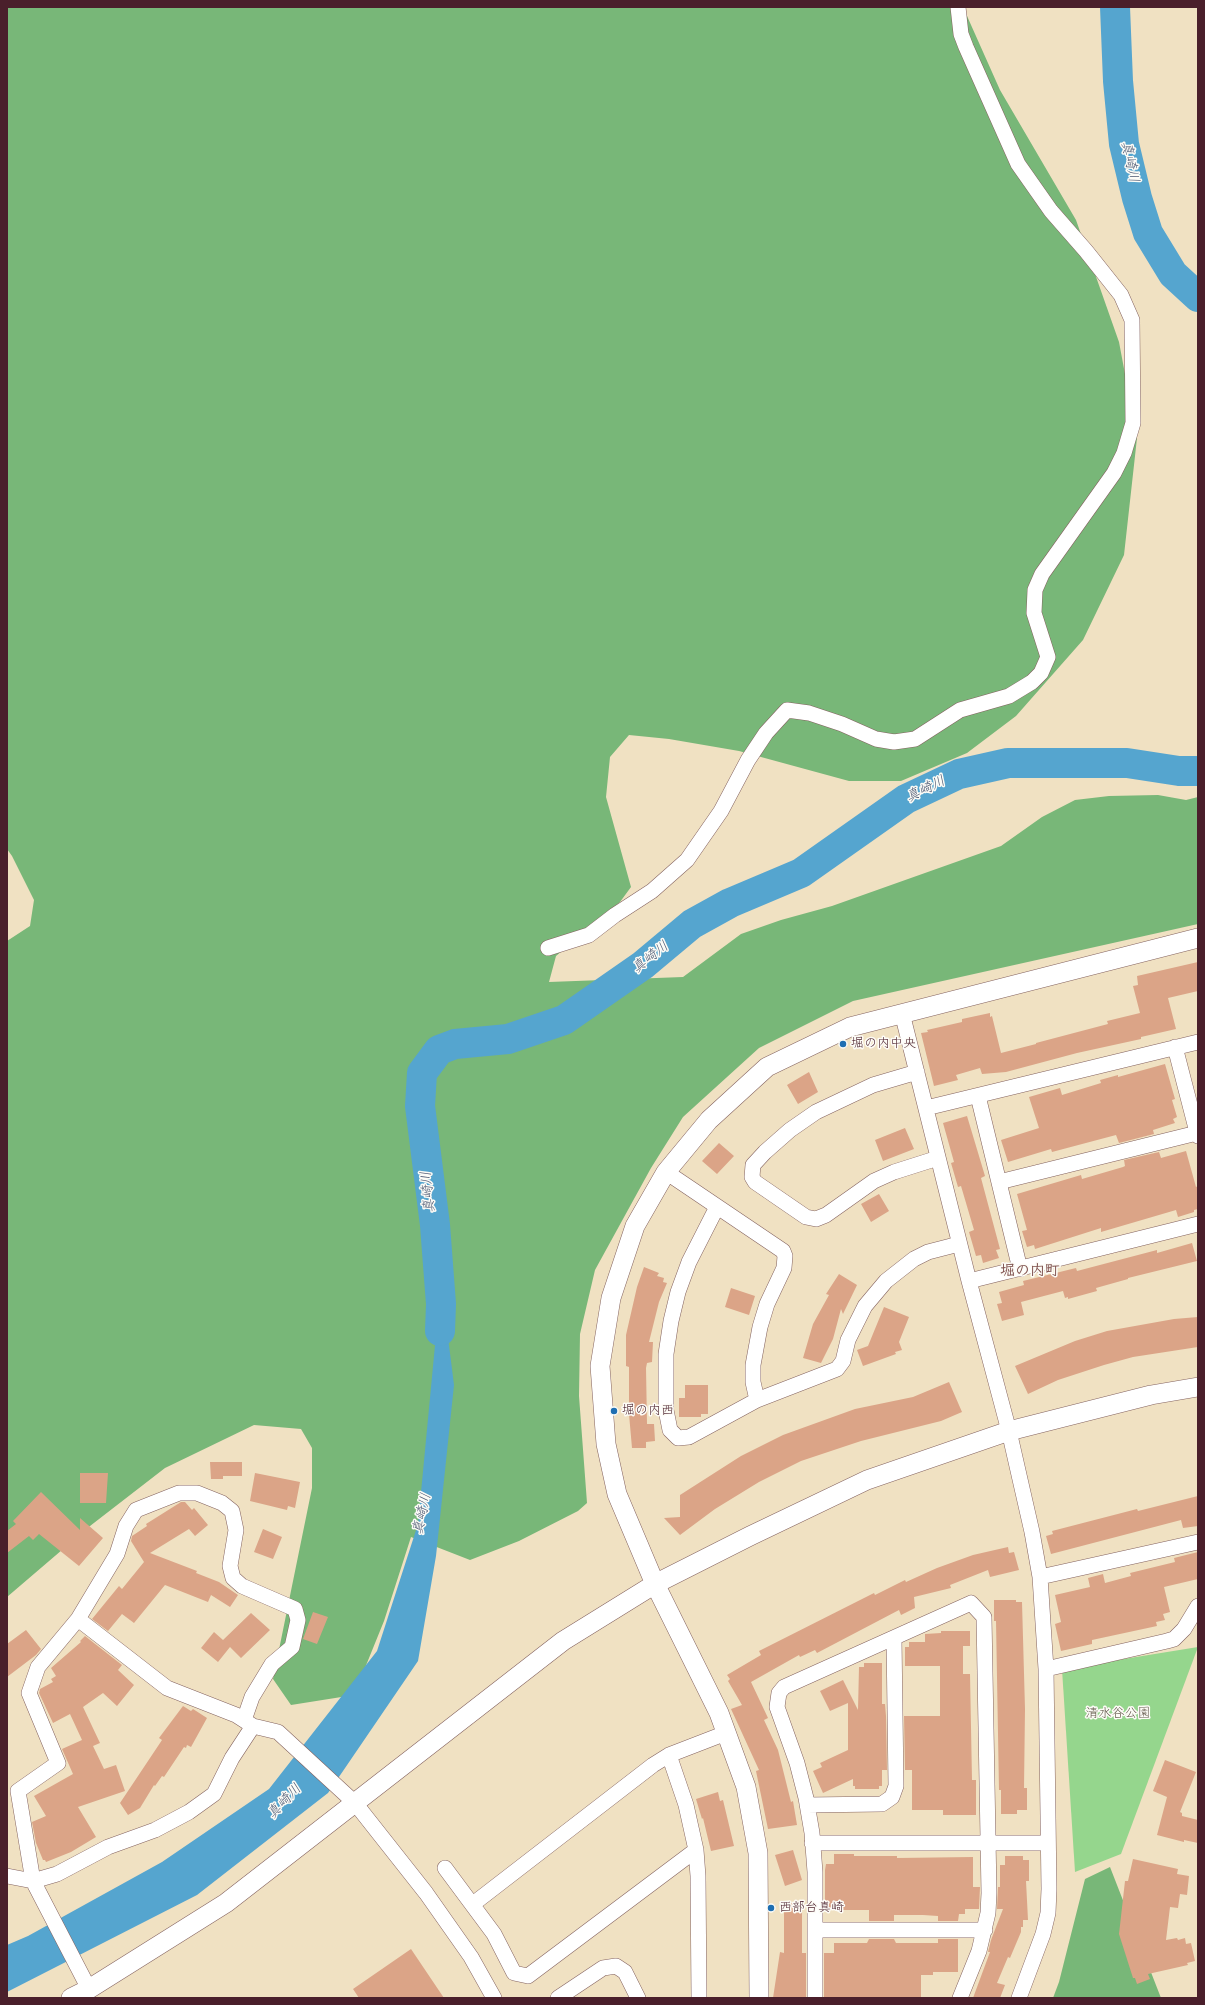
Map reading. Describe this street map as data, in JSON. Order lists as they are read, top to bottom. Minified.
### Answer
{"districts":["堀の内町"],"water":["真崎川"],"parks":["清水谷公園"],"places":["堀の内中央","堀の内西","西部台真崎"]}
